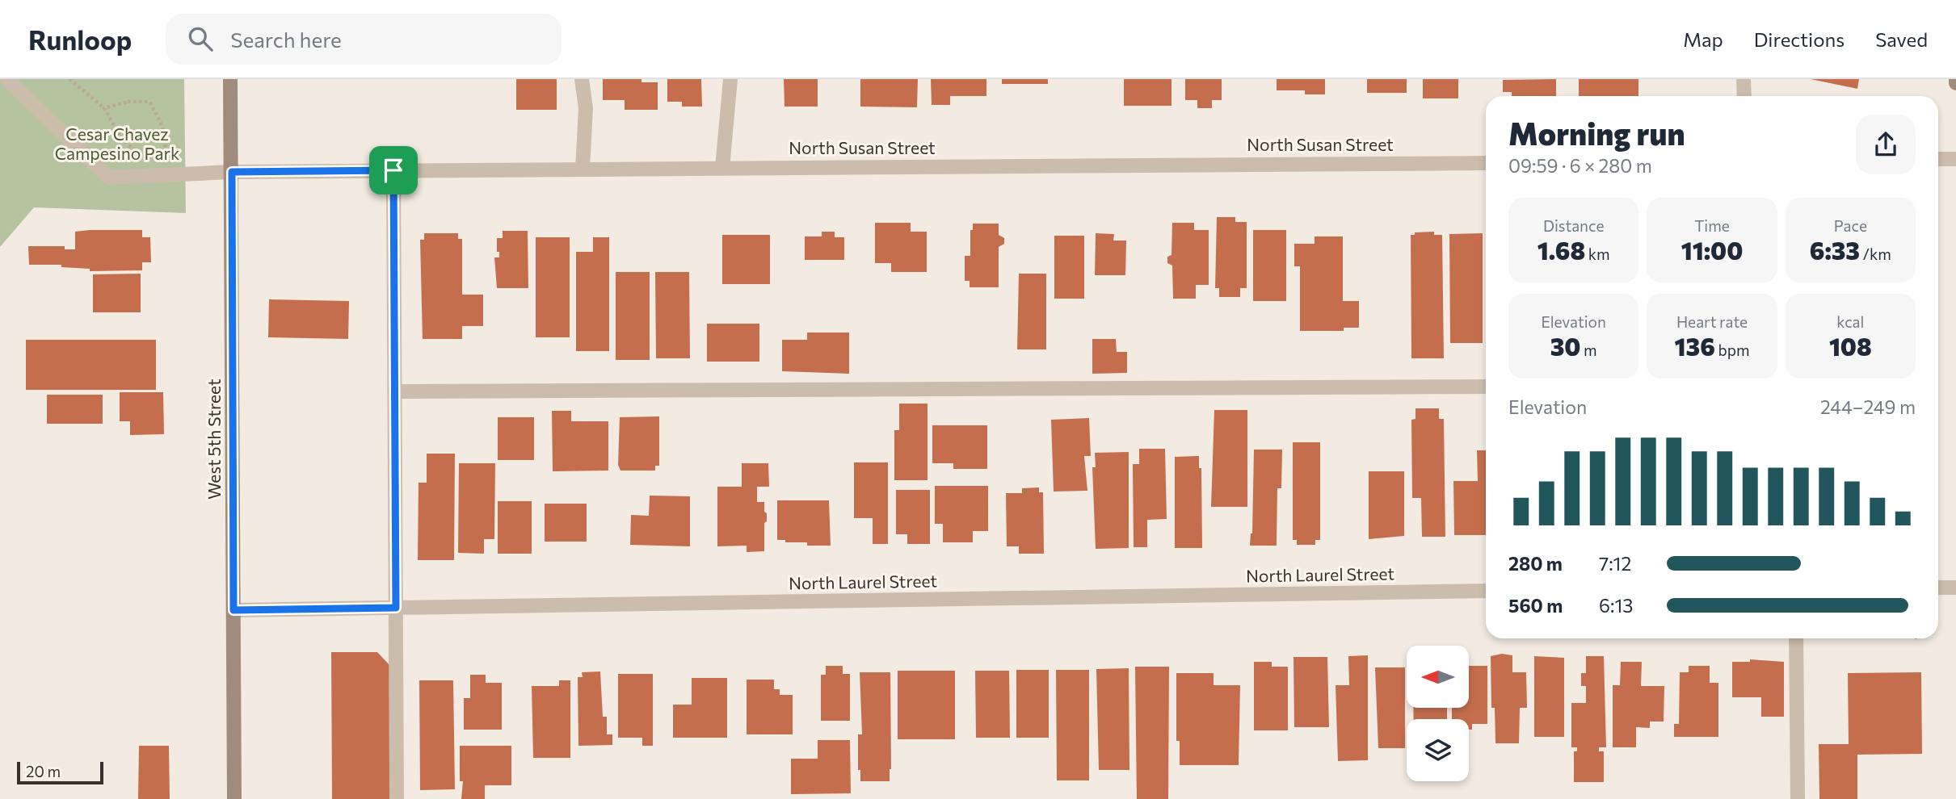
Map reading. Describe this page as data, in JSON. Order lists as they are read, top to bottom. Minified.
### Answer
{"streets":{"street":["North Susan Street","West 5th Street","North Laurel Street"]},"crossings":[["North Susan Street","West 5th Street"],["West 5th Street","North Laurel Street"]],"parks":["Cesar Chavez Campesino Park"],"scale_bar":"20 m","north":"left","page":{"header":"Runloop","search":"Search here","nav":["Map","Directions","Saved"],"heading":["Morning run","09:59 · 6 × 280 m"],"stats":[["Distance","1.68 km"],["Time","11:00"],["Pace","6:33 /km"],["Elevation","30 m"],["Heart rate","136 bpm"],["kcal","108"]],"chart":["Elevation","244–249 m"],"list":[{"name":"280 m","note":"7:12"},{"name":"560 m","note":"6:13"}],"scale":"20 m"}}
